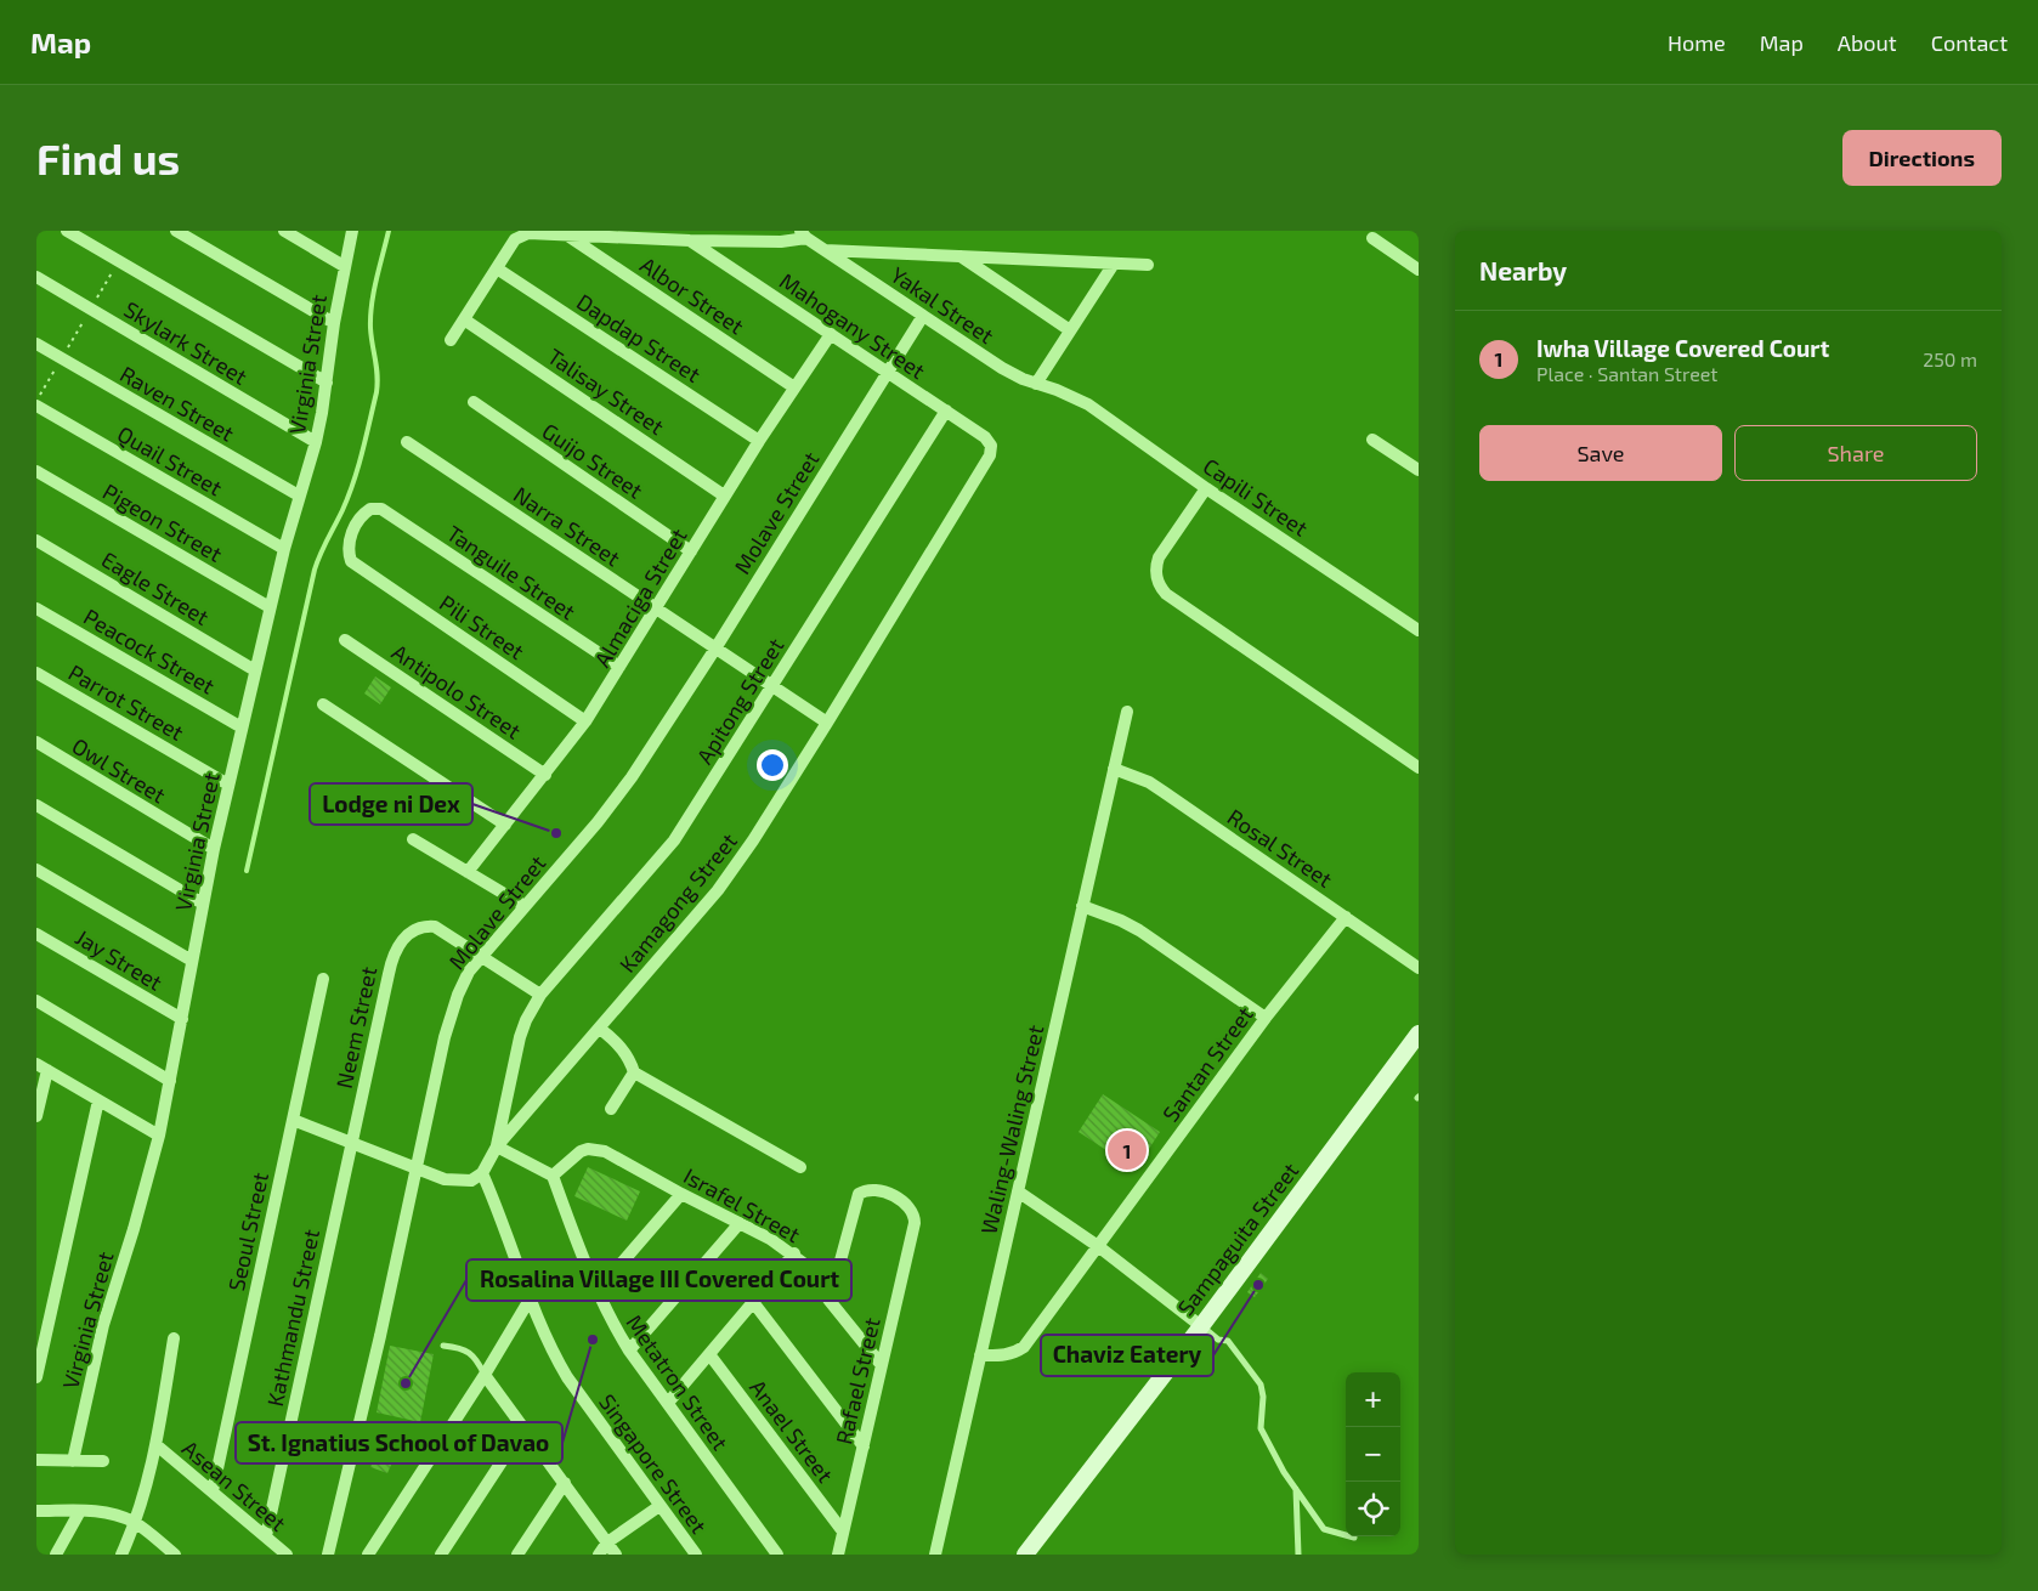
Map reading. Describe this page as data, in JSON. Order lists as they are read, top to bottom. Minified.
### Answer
{"streets":{"street":["Albor Street","Yakal Street","Mahogany Street","Dapdap Street","Skylark Street","Virginia Street","Talisay Street","Raven Street","Quail Street","Guijo Street","Capili Street","Molave Street","Pigeon Street","Narra Street","Tanguile Street","Eagle Street","Almaciga Street","Pili Street","Peacock Street","Antipolo Street","Apitong Street","Parrot Street","Owl Street","Rosal Street","Kamagong Street","Jay Street","Neem Street","Santan Street","Waling-Waling Street","Israfel Street","Seoul Street","Sampaguita Street","Kathmandu Street","Rafael Street","Metatron Street","Anael Street","Singapore Street","Asean Street"]},"crossings":[["Albor Street","Almaciga Street"],["Yakal Street","Capili Street"],["Yakal Street","Molave Street"],["Mahogany Street","Molave Street"],["Mahogany Street","Almaciga Street"],["Mahogany Street","Apitong Street"],["Mahogany Street","Kamagong Street"],["Dapdap Street","Almaciga Street"],["Skylark Street","Virginia Street"],["Virginia Street","Raven Street"],["Virginia Street","Quail Street"],["Virginia Street","Pigeon Street"],["Virginia Street","Eagle Street"],["Virginia Street","Peacock Street"],["Virginia Street","Parrot Street"],["Virginia Street","Owl Street"],["Virginia Street","Jay Street"],["Talisay Street","Almaciga Street"],["Guijo Street","Almaciga Street"],["Molave Street","Narra Street"],["Molave Street","Neem Street"],["Narra Street","Almaciga Street"],["Narra Street","Apitong Street"],["Narra Street","Kamagong Street"],["Tanguile Street","Almaciga Street"],["Tanguile Street","Pili Street"],["Almaciga Street","Pili Street"],["Almaciga Street","Antipolo Street"],["Apitong Street","Kamagong Street"],["Rosal Street","Santan Street"],["Rosal Street","Waling-Waling Street"],["Neem Street","Kathmandu Street"],["Santan Street","Waling-Waling Street"],["Israfel Street","Rafael Street"],["Israfel Street","Metatron Street"],["Seoul Street","Asean Street"],["Kathmandu Street","Asean Street"],["Rafael Street","Anael Street"]],"places":["Lodge ni Dex","Chaviz Eatery","St. Ignatius School of Davao","Rosalina Village III Covered Court"],"page":{"header":"Map","nav":["Home","Map","About","Contact"],"buttons":["Directions",["Save","Share"]],"title":"Find us","heading":"Nearby","list":[{"mark":"1","name":"Iwha Village Covered Court","note":"Place · Santan Street","value":"250 m"}],"pins":"1","map_buttons":["+","−"]}}
